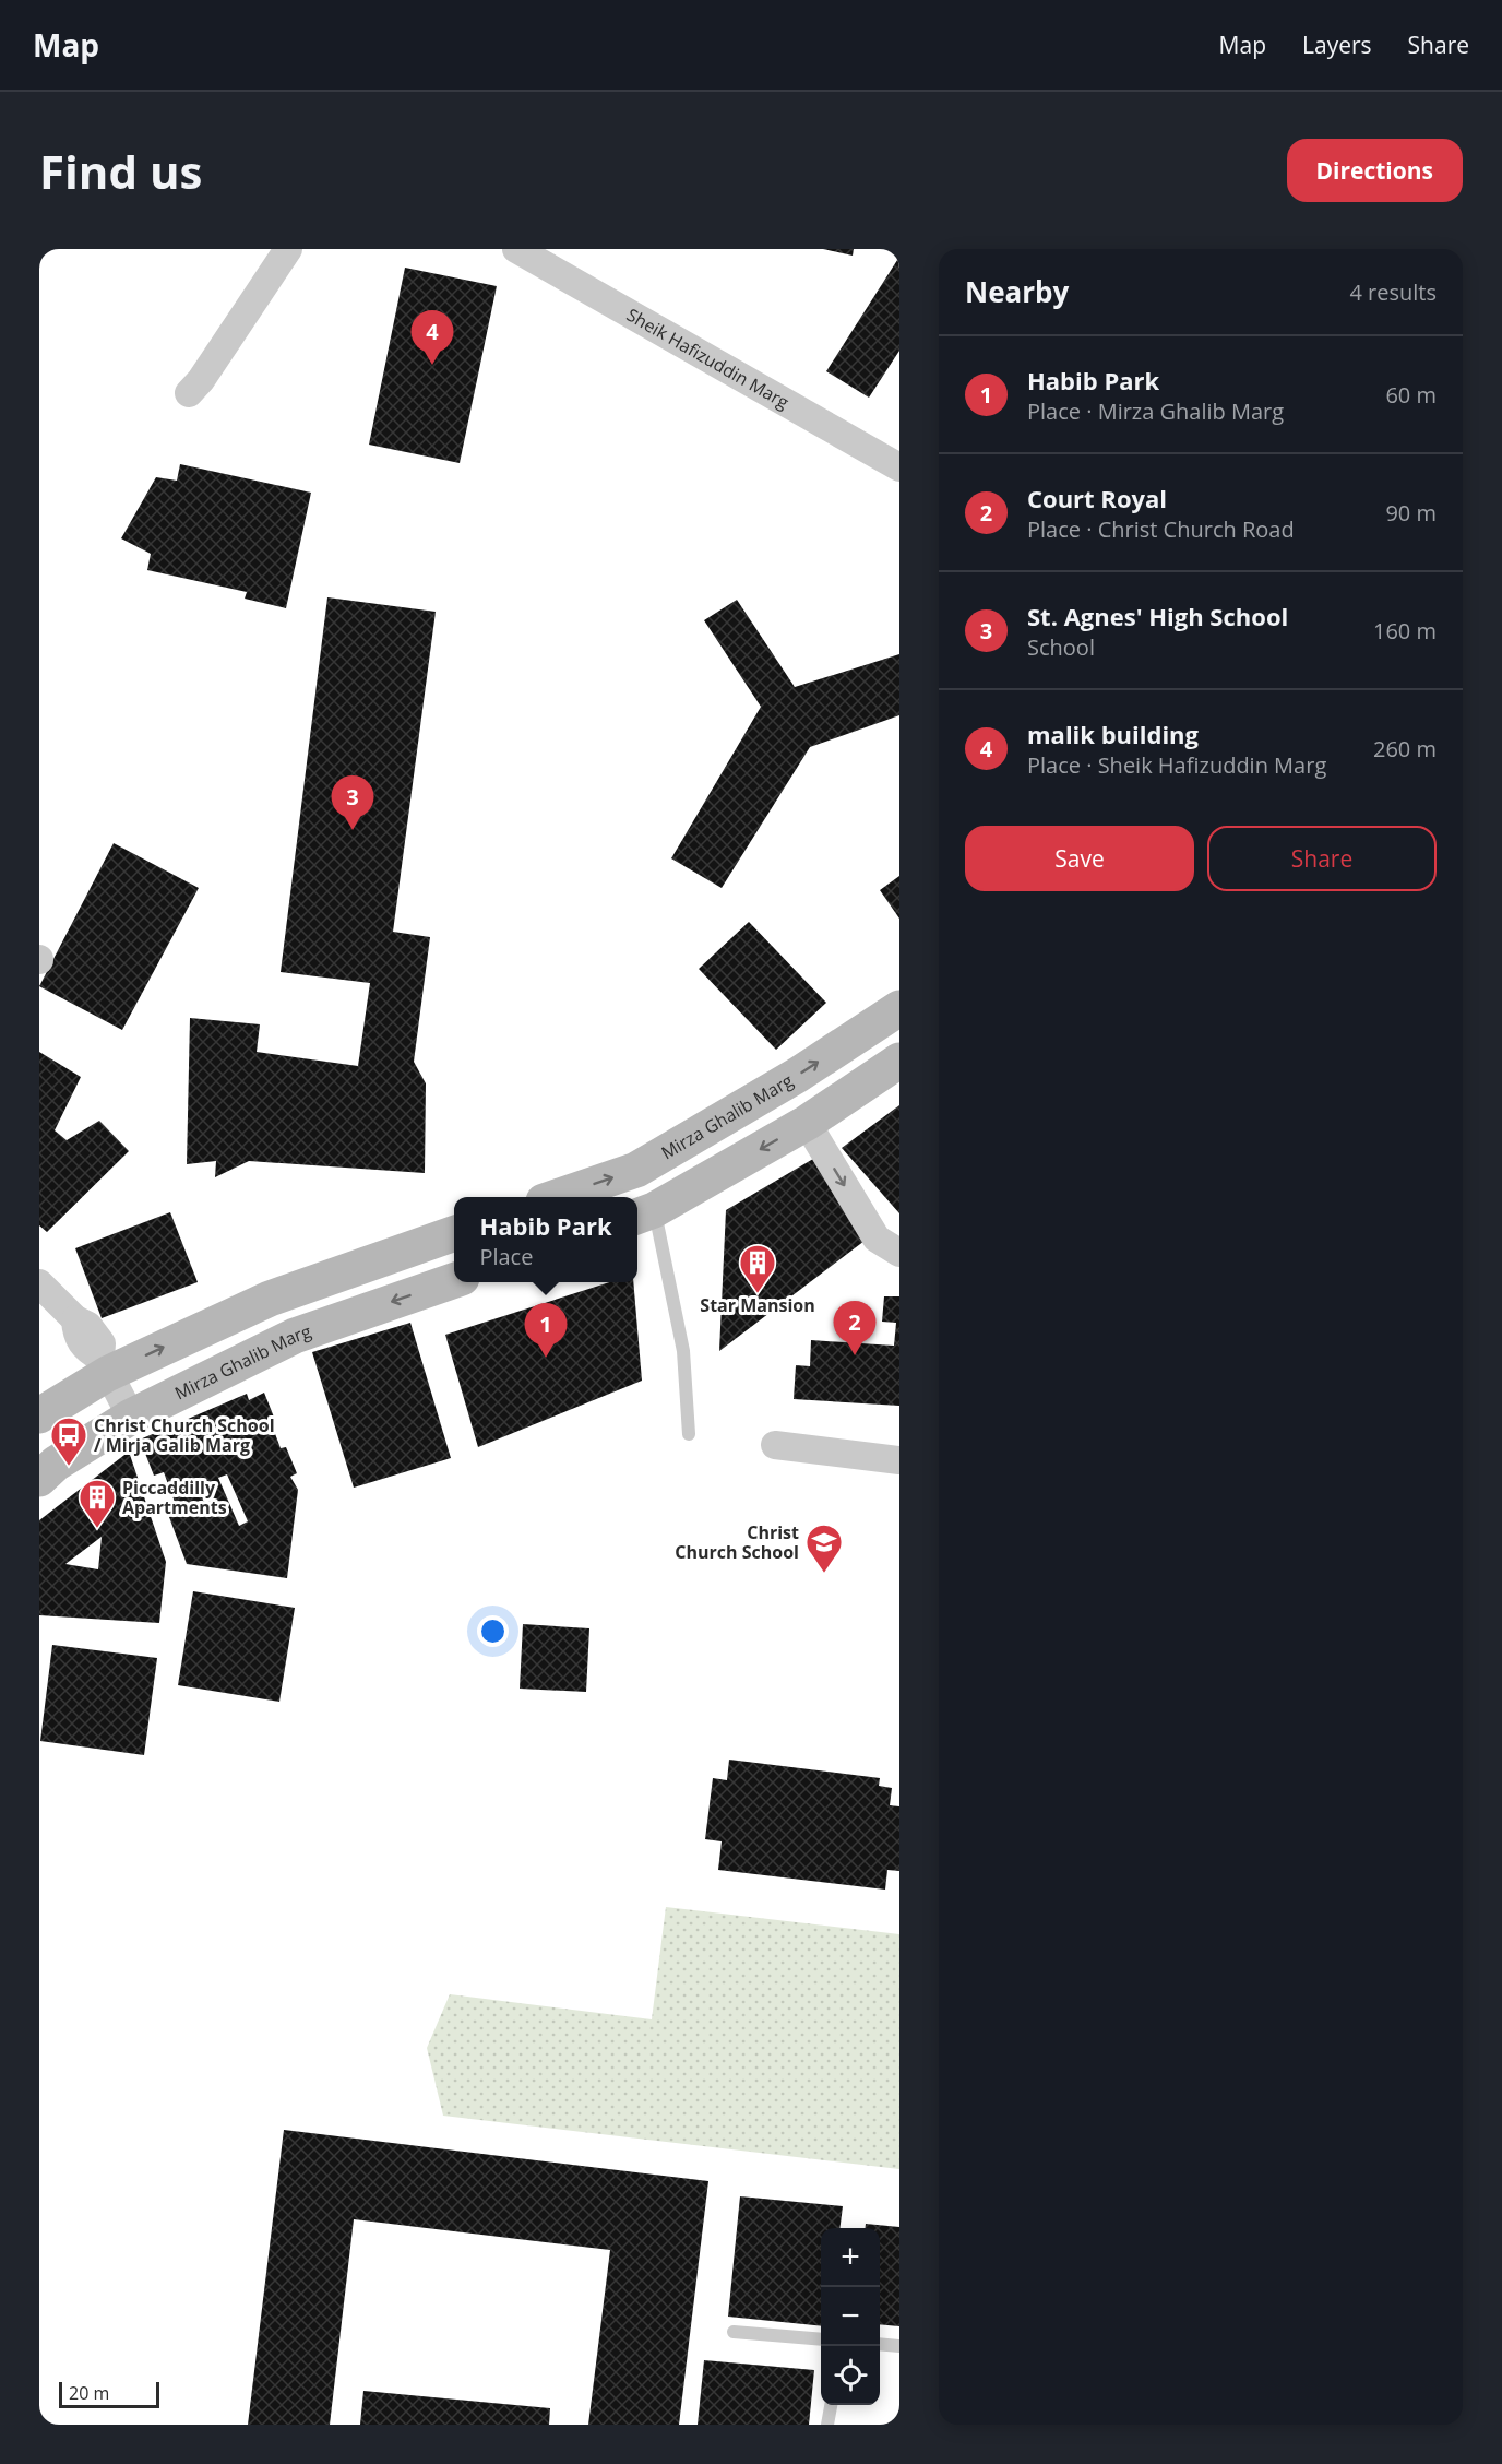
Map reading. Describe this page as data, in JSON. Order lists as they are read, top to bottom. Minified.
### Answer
{"streets":{"main road":["Mirza Ghalib Marg"],"street":["Sheik Hafizuddin Marg"]},"places":{"building":["Star Mansion","Piccaddilly Apartments"],"bus stop":["Christ Church School / Mirja Galib Marg"],"school or university":["Christ Church School"]},"scale_bar":"20 m","page":{"header":"Map","nav":["Map","Layers","Share"],"buttons":["Directions",["Save","Share"]],"title":"Find us","heading":["Nearby","4 results"],"pins":["4","3","2","1"],"list":[{"mark":"1","name":"Habib Park","note":"Place · Mirza Ghalib Marg","value":"60 m"},{"mark":"2","name":"Court Royal","note":"Place · Christ Church Road","value":"90 m"},{"mark":"3","name":"St. Agnes' High School","note":"School","value":"160 m"},{"mark":"4","name":"malik building","note":"Place · Sheik Hafizuddin Marg","value":"260 m"}],"popup":["Habib Park","Place"],"map_buttons":["+","−"],"scale":"20 m"}}
